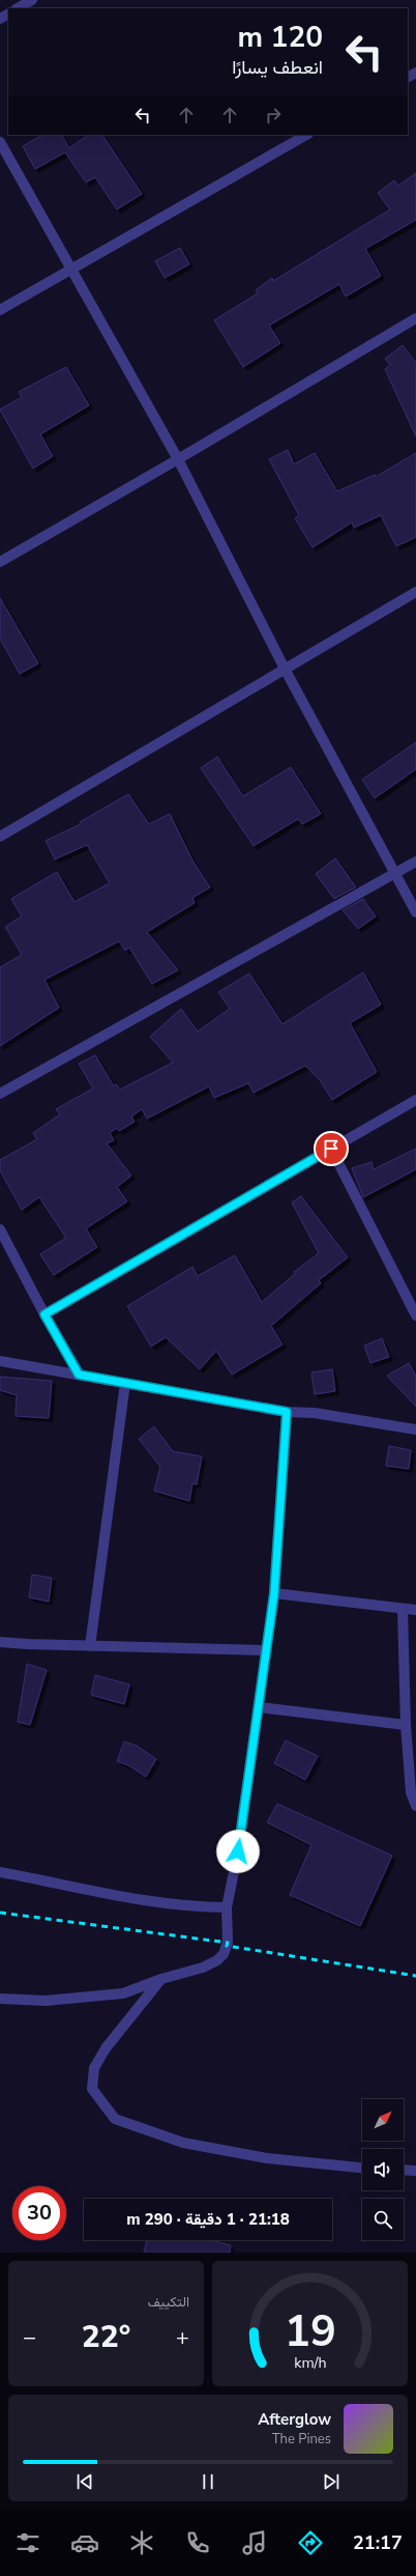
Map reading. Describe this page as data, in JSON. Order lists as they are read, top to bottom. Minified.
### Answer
{"north":"top right","page":{"turn":["120 m","انعطف يسارًا"],"limit":"30","trip":"21:18 · 1 دقيقة · 290 m","tile":"التكييف","heat":["−","22°","+"],"song":["Afterglow","The Pines"],"tabs":"21:17","gauge":["19","km/h"]}}
